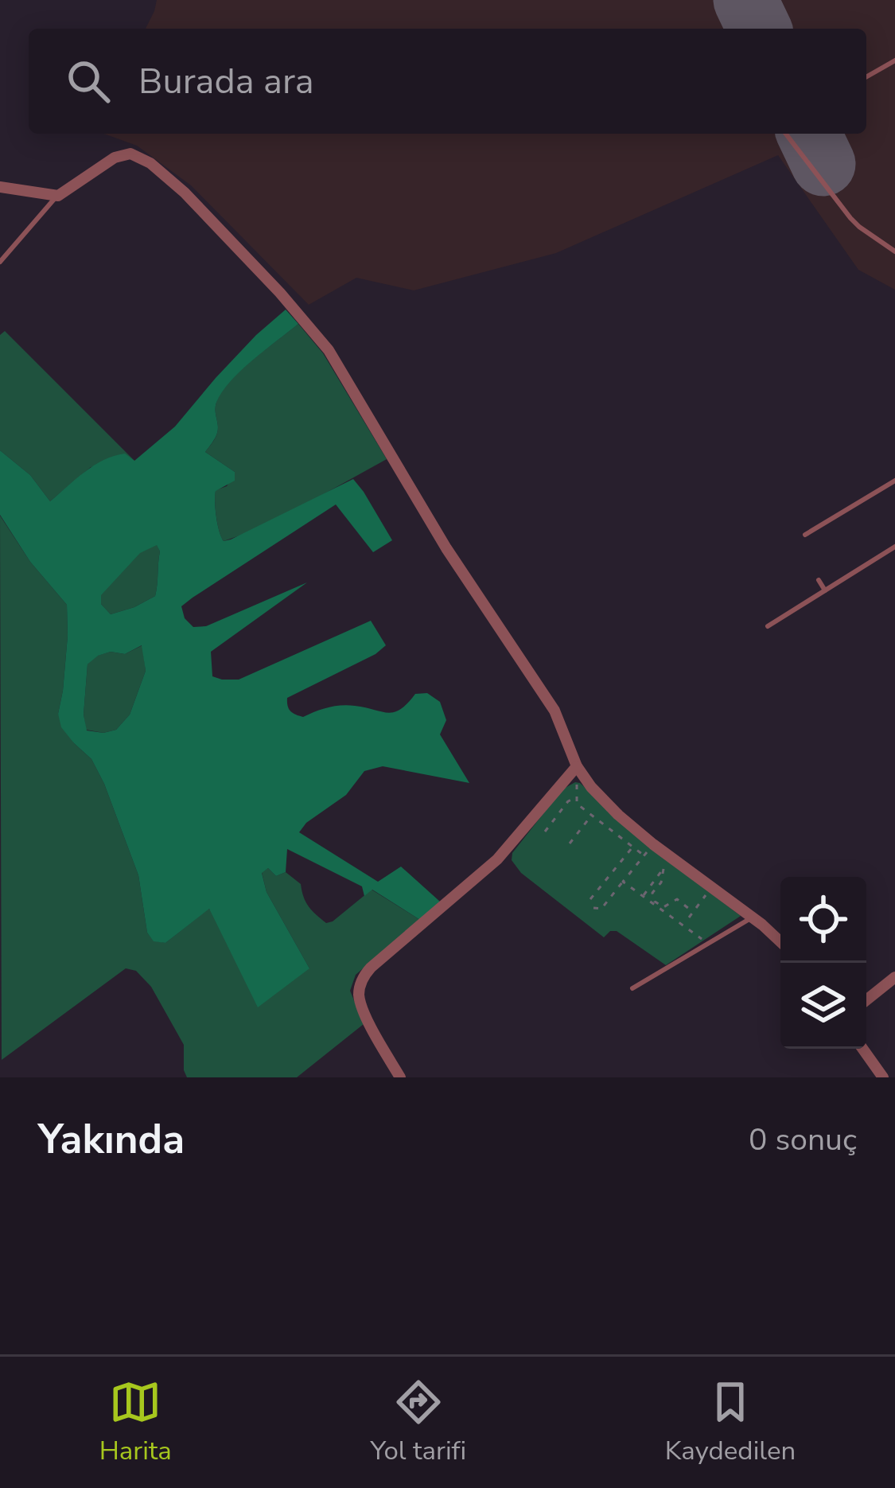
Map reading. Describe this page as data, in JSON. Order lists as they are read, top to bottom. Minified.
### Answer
{"page":{"search":"Burada ara","heading":["Yakında","0 sonuç"],"nav":["Harita","Yol tarifi","Kaydedilen"]}}
